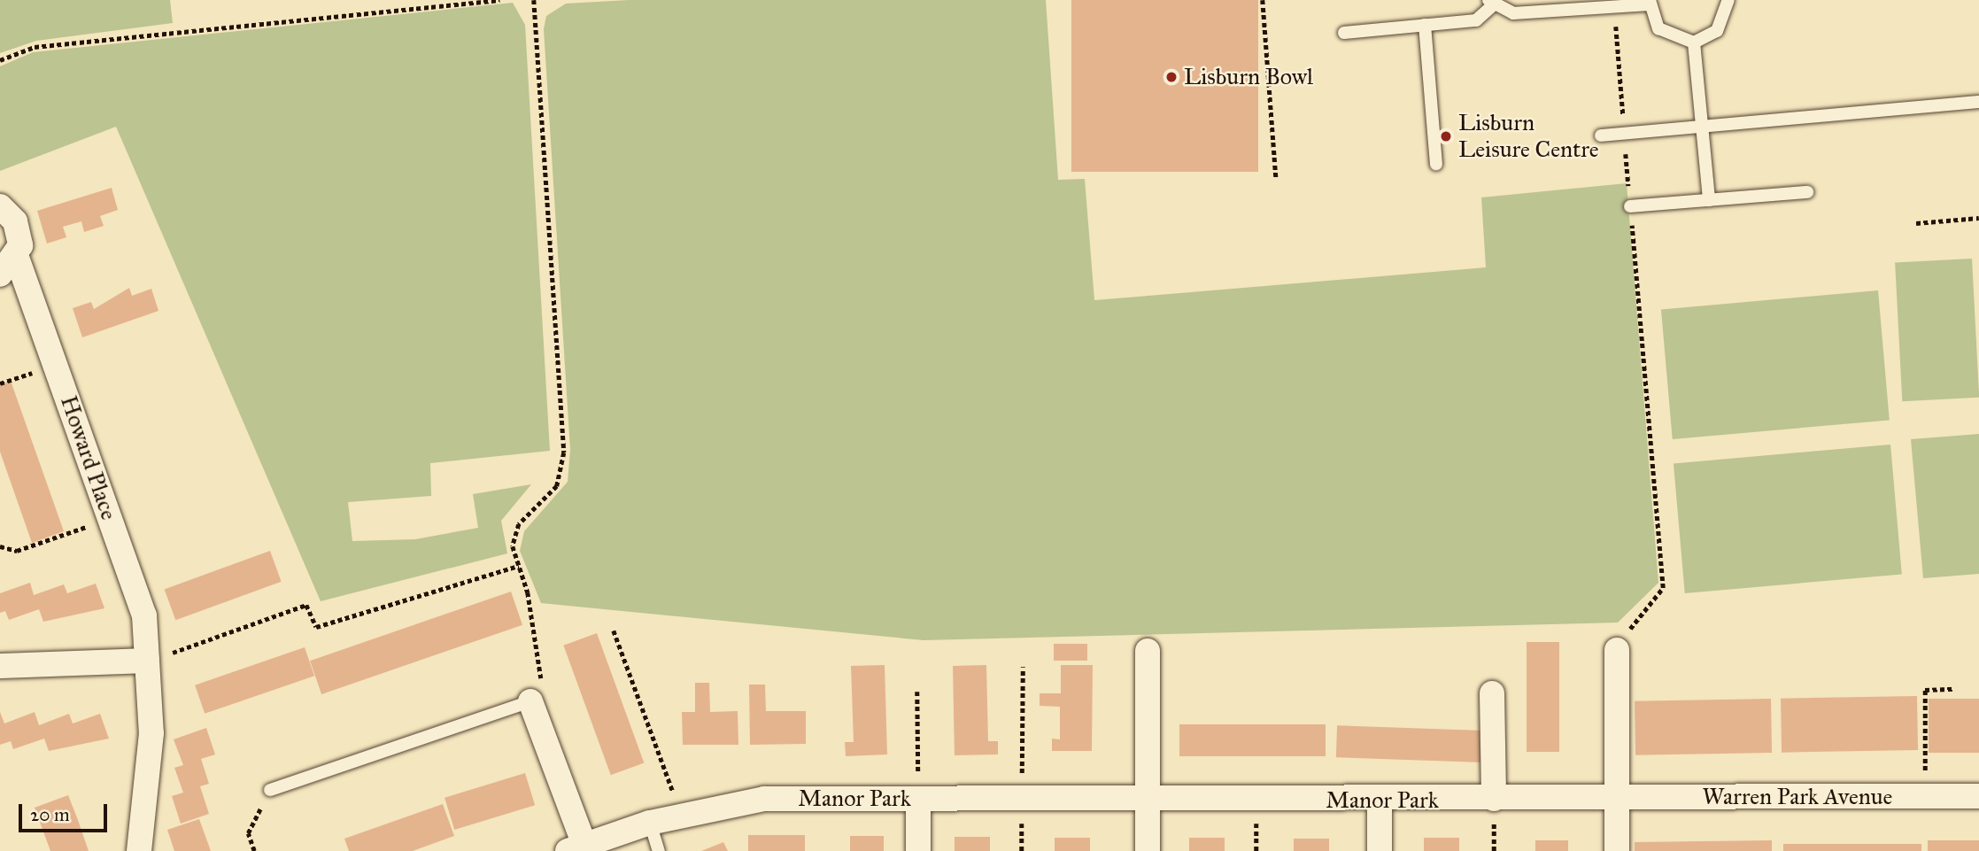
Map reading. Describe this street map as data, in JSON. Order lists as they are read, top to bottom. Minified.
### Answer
{"streets":{"street":["Howard Place","Warren Park Avenue","Manor Park"]},"crossings":[["Warren Park Avenue","Manor Park"]],"places":["Lisburn Bowl","Lisburn Leisure Centre"],"scale_bar":"20 m"}
